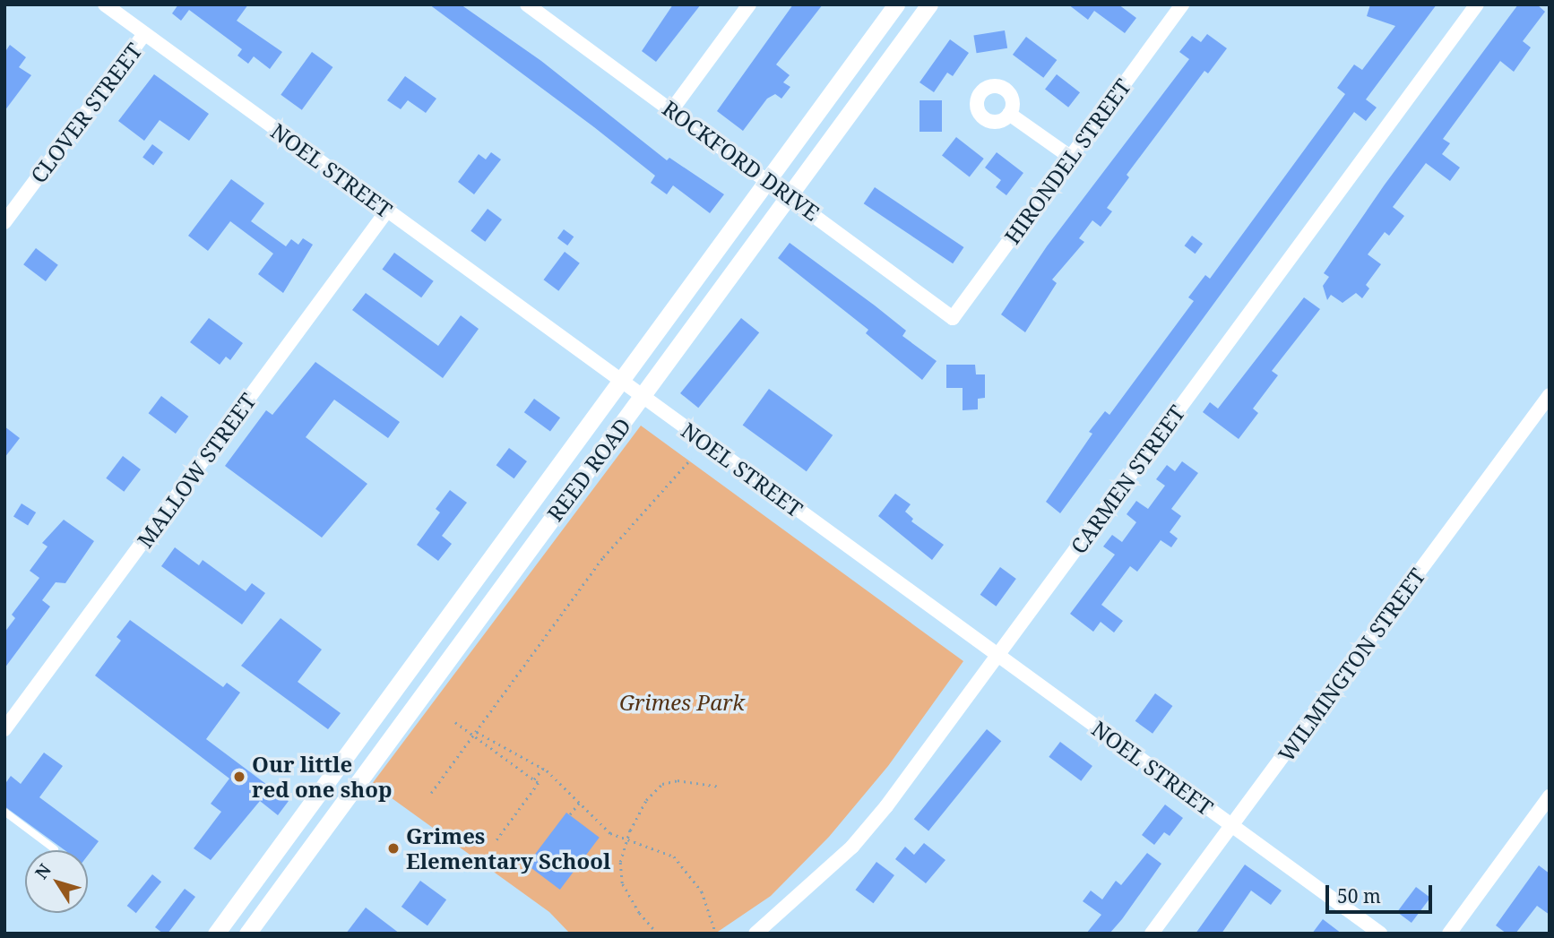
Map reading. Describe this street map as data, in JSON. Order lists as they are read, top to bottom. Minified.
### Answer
{"streets":{"street":["CLOVER STREET","ROCKFORD DRIVE","HIRONDEL STREET","NOEL STREET","REED ROAD","MALLOW STREET","CARMEN STREET","WILMINGTON STREET"]},"crossings":[["CLOVER STREET","NOEL STREET"],["ROCKFORD DRIVE","HIRONDEL STREET"],["ROCKFORD DRIVE","REED ROAD"],["NOEL STREET","REED ROAD"],["NOEL STREET","MALLOW STREET"],["NOEL STREET","CARMEN STREET"],["NOEL STREET","WILMINGTON STREET"]],"parks":["Grimes Park"],"places":["Our little red one shop","Grimes Elementary School"],"scale_bar":"50 m","north":"top left"}
